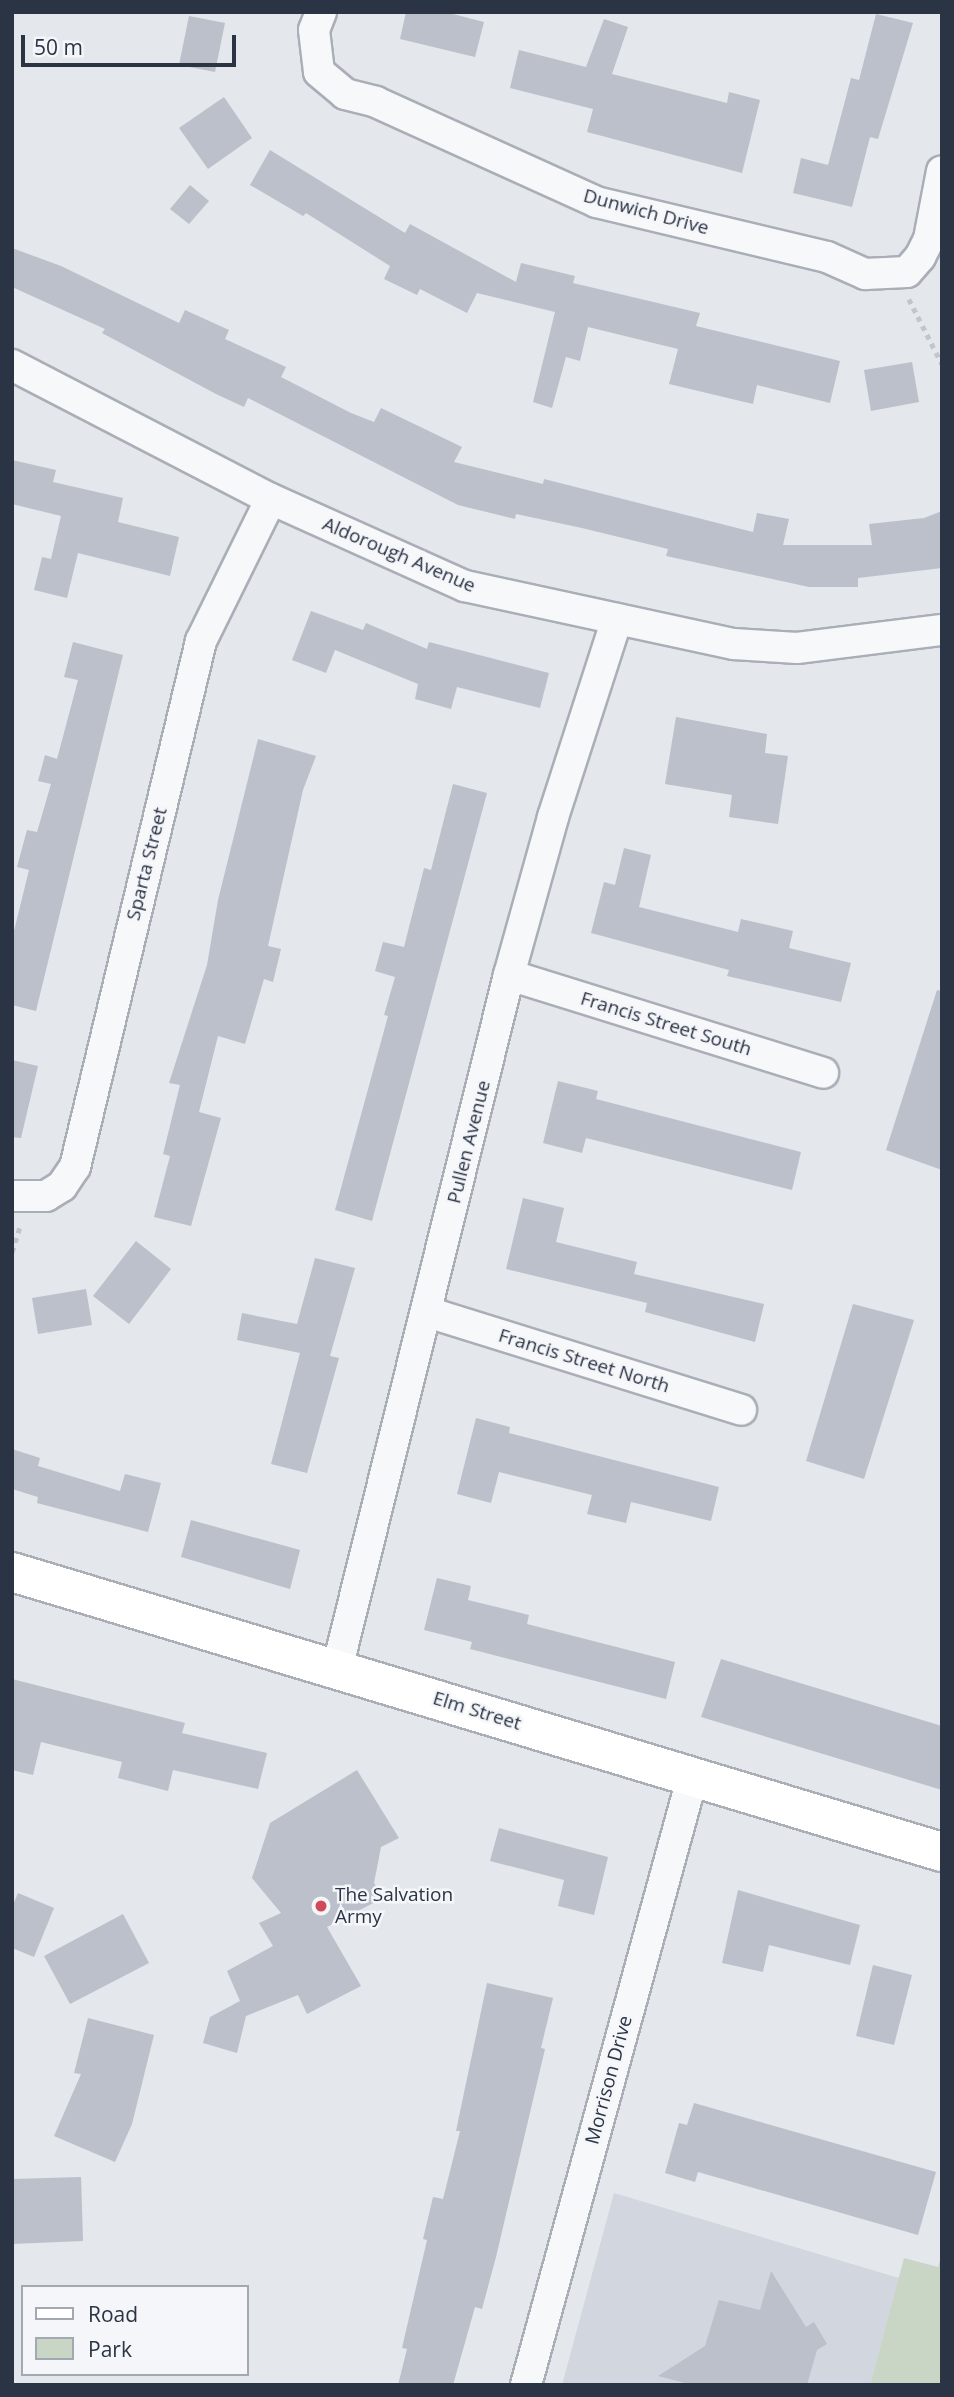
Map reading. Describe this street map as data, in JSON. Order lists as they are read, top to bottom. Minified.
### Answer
{"streets":{"main road":["Elm Street"],"street":["Dunwich Drive","Aldorough Avenue","Sparta Street","Francis Street South","Pullen Avenue","Francis Street North","Morrison Drive"]},"crossings":[["Aldorough Avenue","Sparta Street"],["Aldorough Avenue","Pullen Avenue"],["Francis Street South","Pullen Avenue"],["Pullen Avenue","Francis Street North"],["Pullen Avenue","Elm Street"],["Elm Street","Morrison Drive"]],"places":["The Salvation Army"],"legend":["Road","Park"],"scale_bar":"50 m"}
